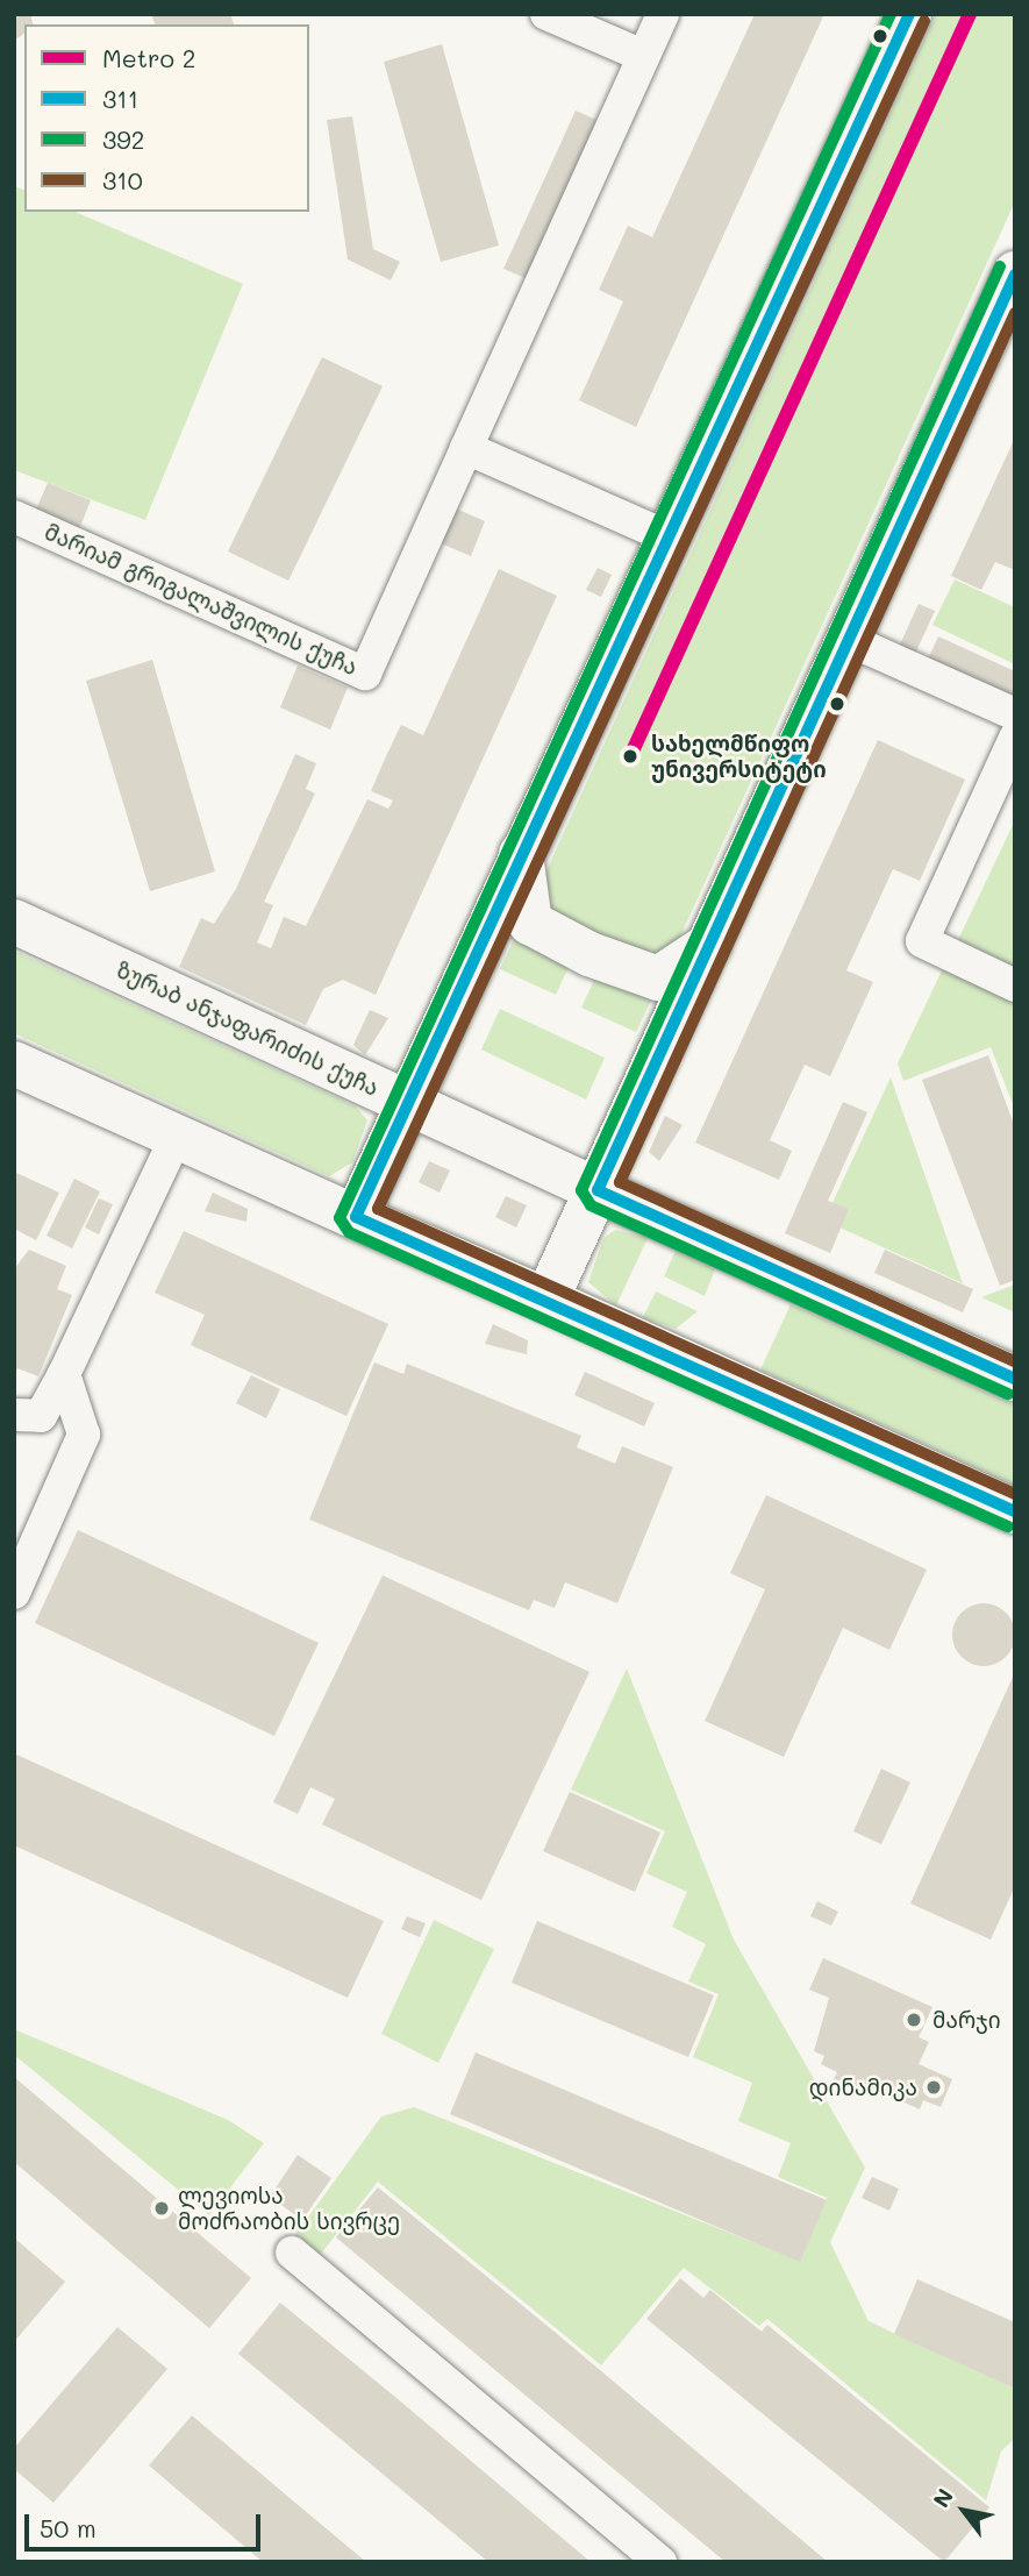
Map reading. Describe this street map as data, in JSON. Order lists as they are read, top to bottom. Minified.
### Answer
{"streets":{"main road":["ზურაბ ანჯაფარიძის ქუჩა"],"street":["მარიამ გრიგალაშვილის ქუჩა"]},"places":["სახელმწიფო უნივერსიტეტი","მარჯი","დინამიკა","ლევიოსა მოძრაობის სივრცე"],"lines":["metro line 2","transit line 311","transit line 392","transit line 310"],"legend":["Metro 2","311","392","310"],"scale_bar":"50 m","north":"top left"}
